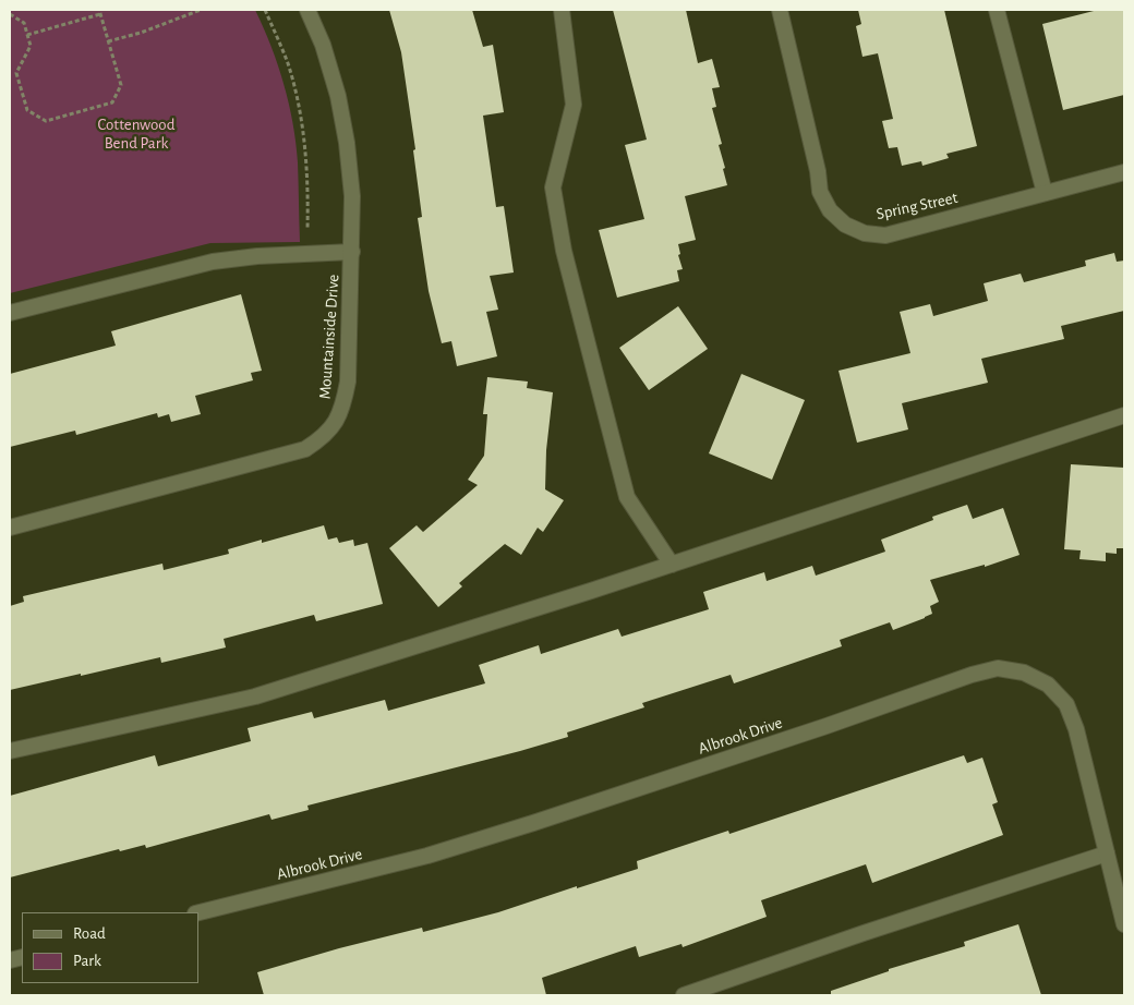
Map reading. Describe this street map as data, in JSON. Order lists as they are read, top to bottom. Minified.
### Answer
{"streets":{"street":["Spring Street","Mountainside Drive","Albrook Drive"]},"parks":["Cottenwood Bend Park"],"legend":["Road","Park"]}
